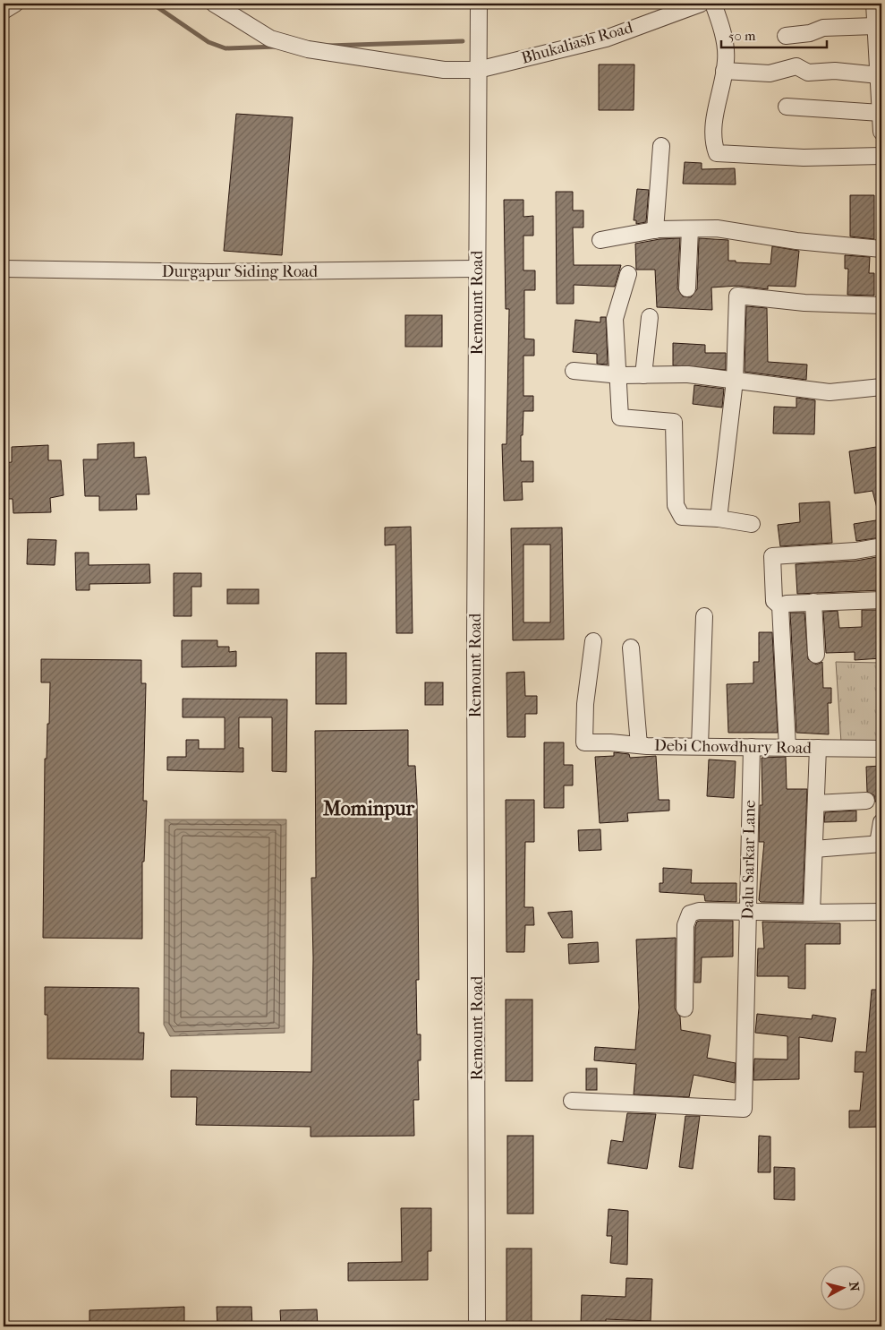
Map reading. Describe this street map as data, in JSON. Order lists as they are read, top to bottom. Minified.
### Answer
{"streets":{"street":["Bhukaliash Road","Durgapur Siding Road","Remount Road","Debi Chowdhury Road","Dalu Sarkar Lane"]},"crossings":[["Bhukaliash Road","Remount Road"],["Durgapur Siding Road","Remount Road"],["Debi Chowdhury Road","Dalu Sarkar Lane"]],"districts":["Mominpur"],"scale_bar":"50 m","north":"right"}
